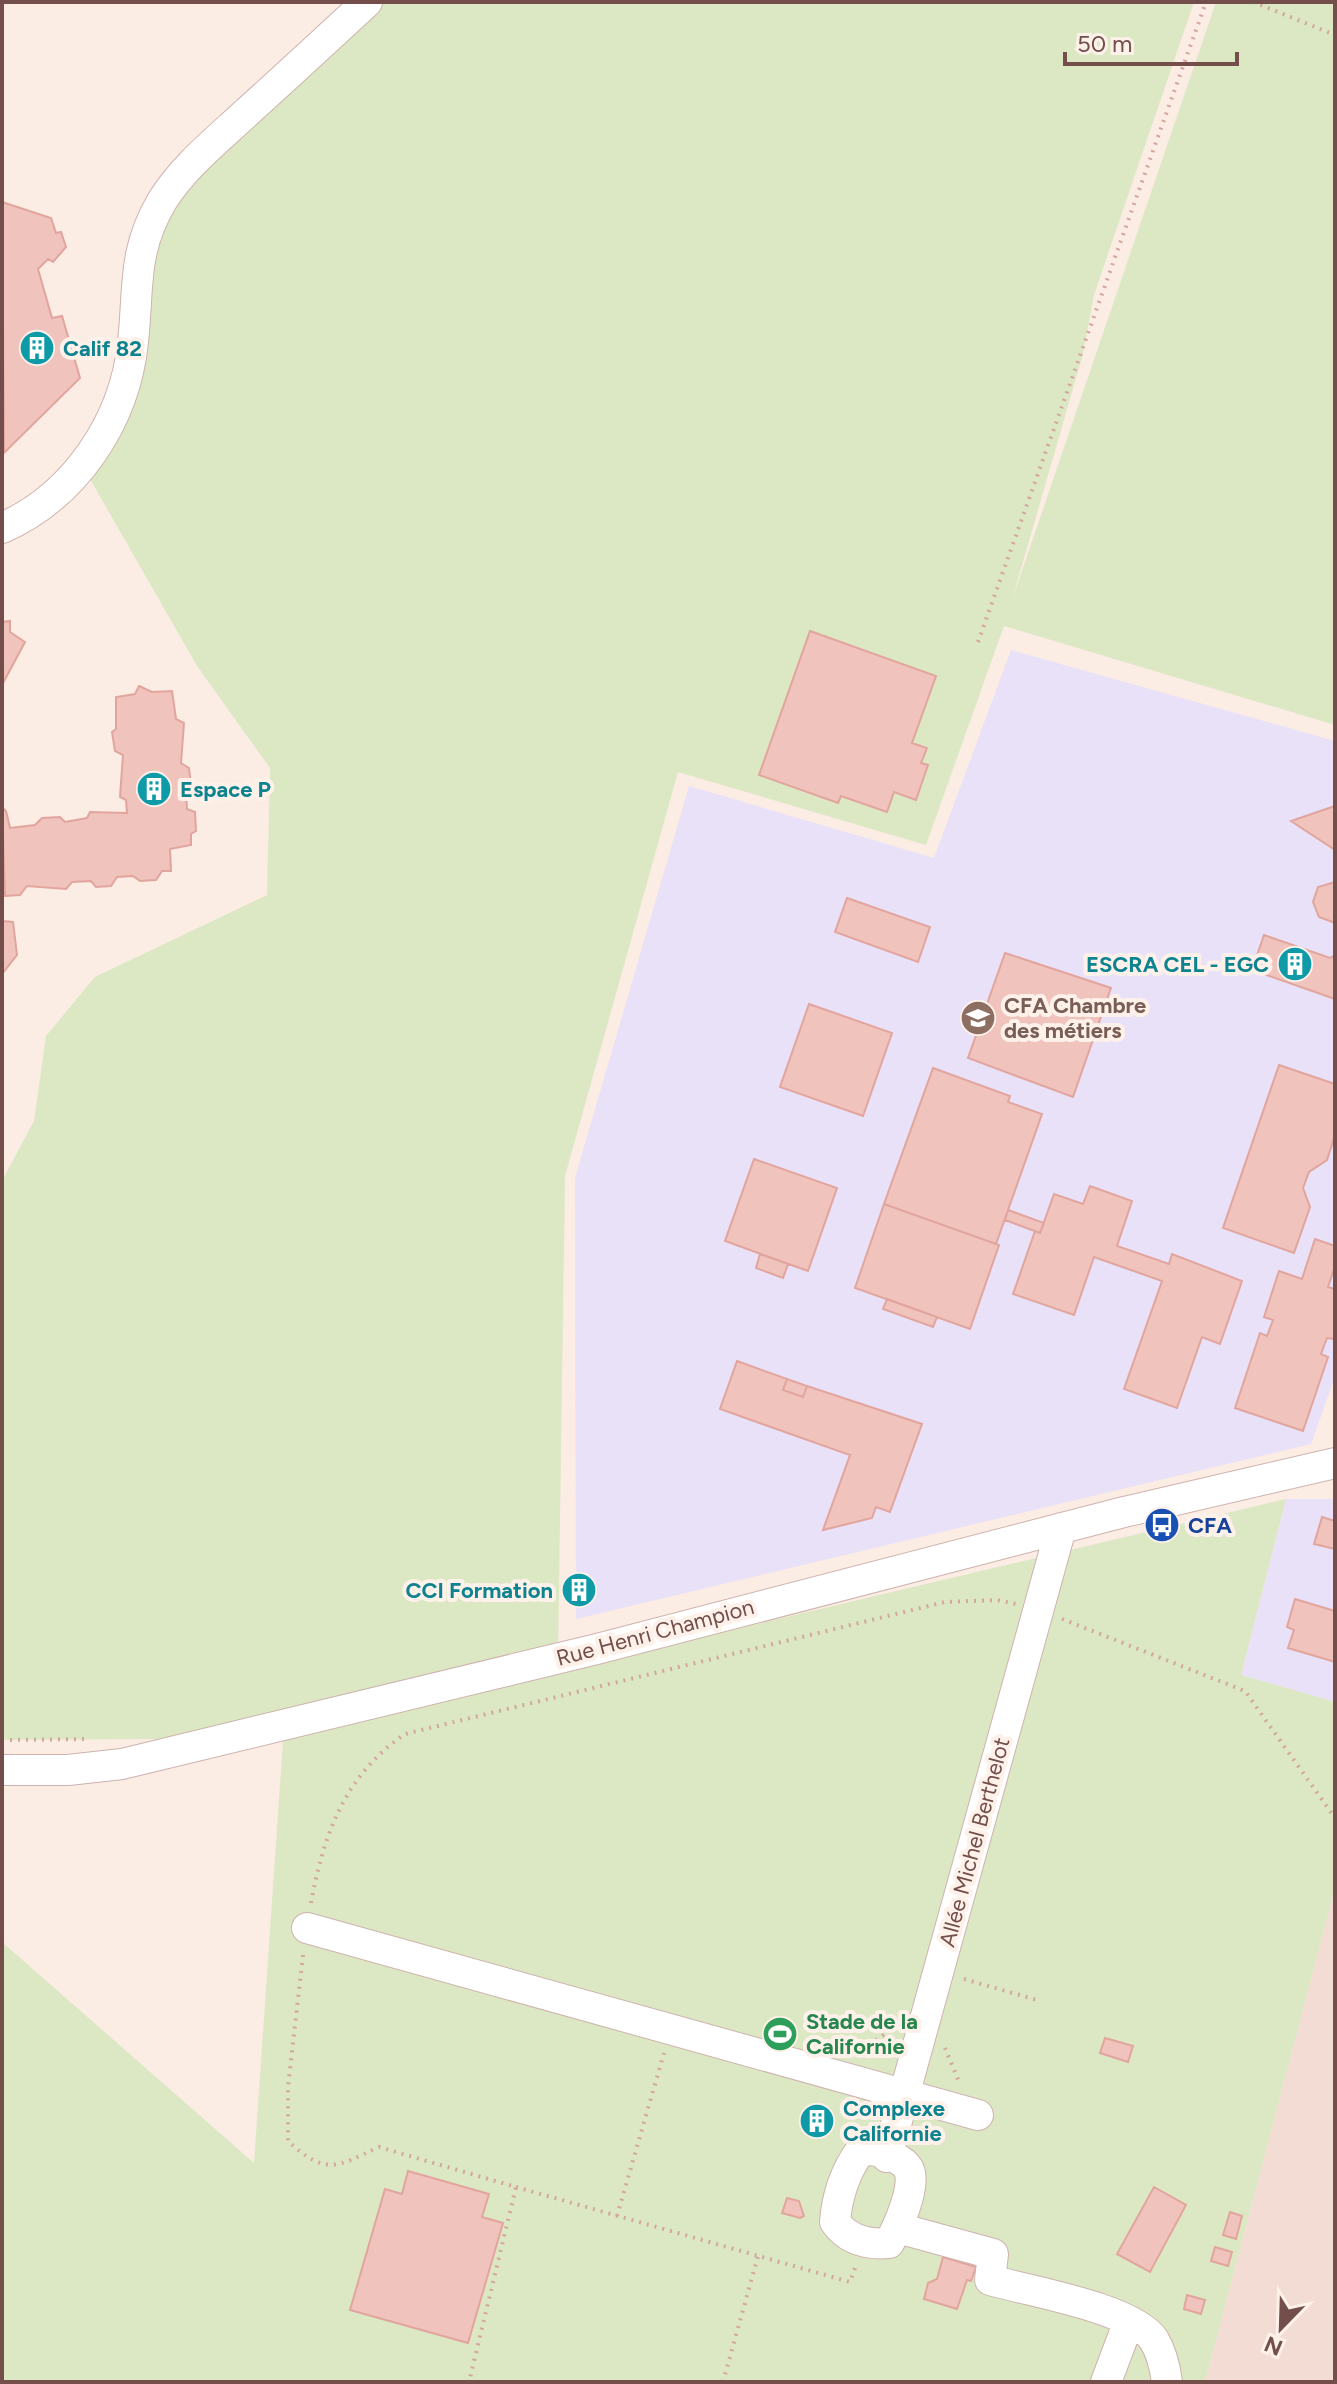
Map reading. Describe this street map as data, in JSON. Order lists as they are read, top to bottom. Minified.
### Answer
{"streets":{"street":["Rue Henri Champion","Allée Michel Berthelot"]},"crossings":[["Rue Henri Champion","Allée Michel Berthelot"]],"places":{"building":["Calif 82","Espace P","ESCRA CEL - EGC","CCI Formation","Complexe Californie"],"school or university":["CFA Chambre des métiers"],"bus stop":["CFA"],"sports":["Stade de la Californie"]},"scale_bar":"50 m","north":"bottom left"}
